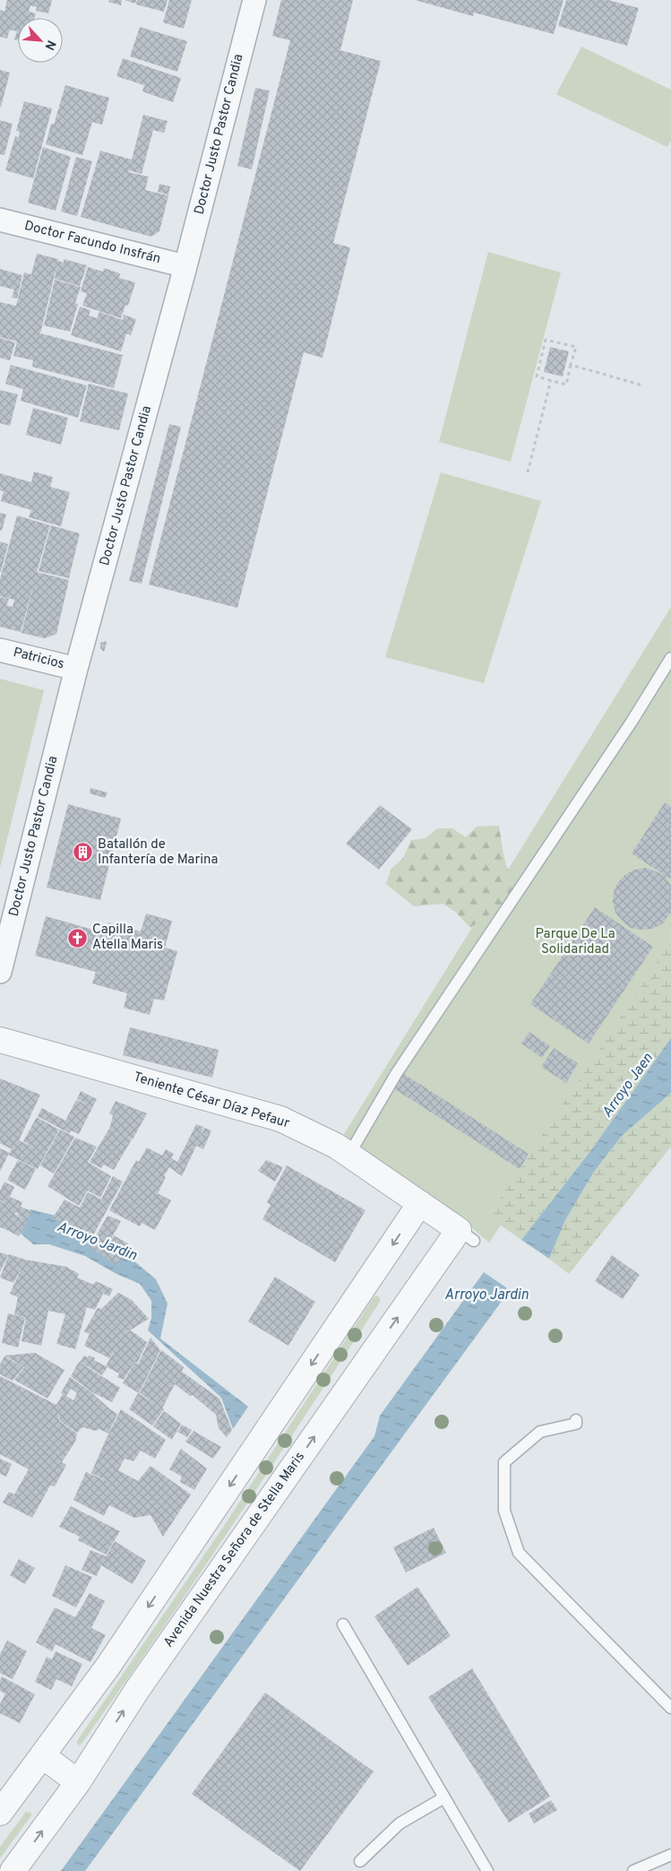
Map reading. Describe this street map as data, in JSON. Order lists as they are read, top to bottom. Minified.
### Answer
{"streets":{"street":["Doctor Justo Pastor Candia","Doctor Facundo Insfrán","Patricios","Teniente César Díaz Pefaur","Avenida Nuestra Señora de Stella Maris"]},"crossings":[["Doctor Justo Pastor Candia","Doctor Facundo Insfrán"],["Doctor Justo Pastor Candia","Patricios"],["Teniente César Díaz Pefaur","Avenida Nuestra Señora de Stella Maris"]],"water":["Arroyo Jaen","Arroyo Jardin"],"parks":["Parque De La Solidaridad"],"places":{"building":["Batallón de Infantería de Marina"],"church":["Capilla Atella Maris"]},"north":"bottom right"}
